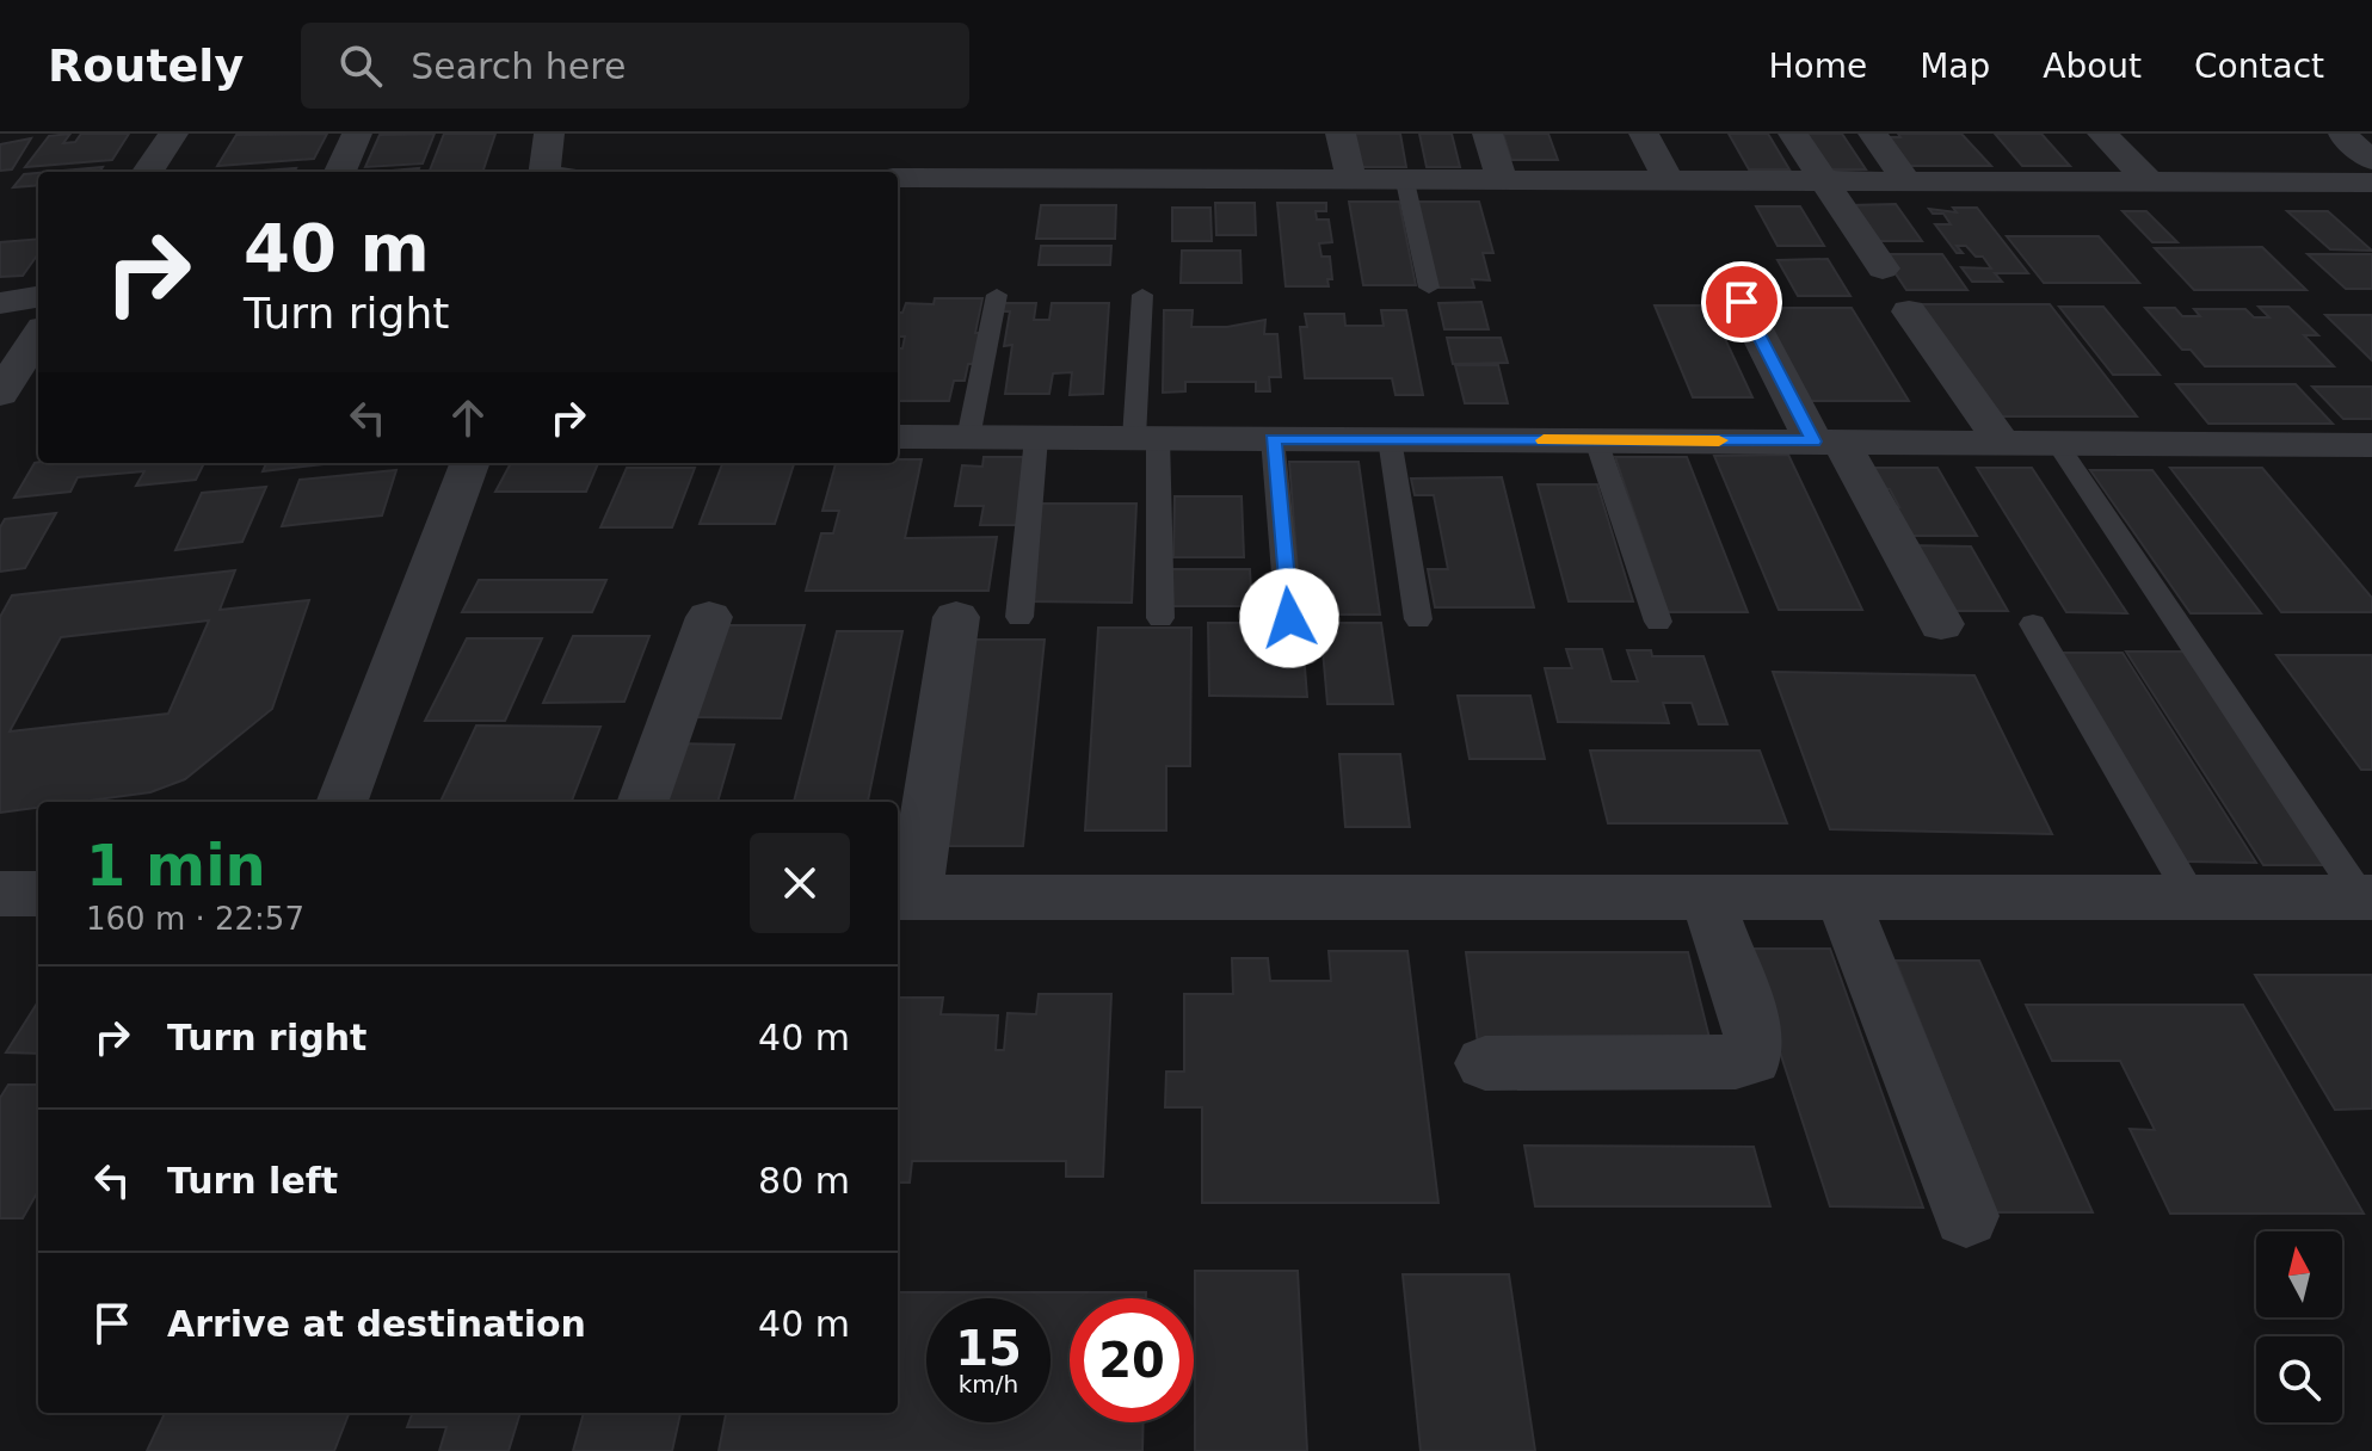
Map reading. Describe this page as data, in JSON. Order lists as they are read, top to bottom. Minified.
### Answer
{"north":"top","page":{"header":"Routely","search":"Search here","nav":["Home","Map","About","Contact"],"turn":["40 m","Turn right"],"heading":["1 min","160 m · 22:57"],"list":[{"name":"Turn right","value":"40 m"},{"name":"Turn left","value":"80 m"},{"name":"Arrive at destination","value":"40 m"}],"speed":"15 km/h","limit":"20"}}
